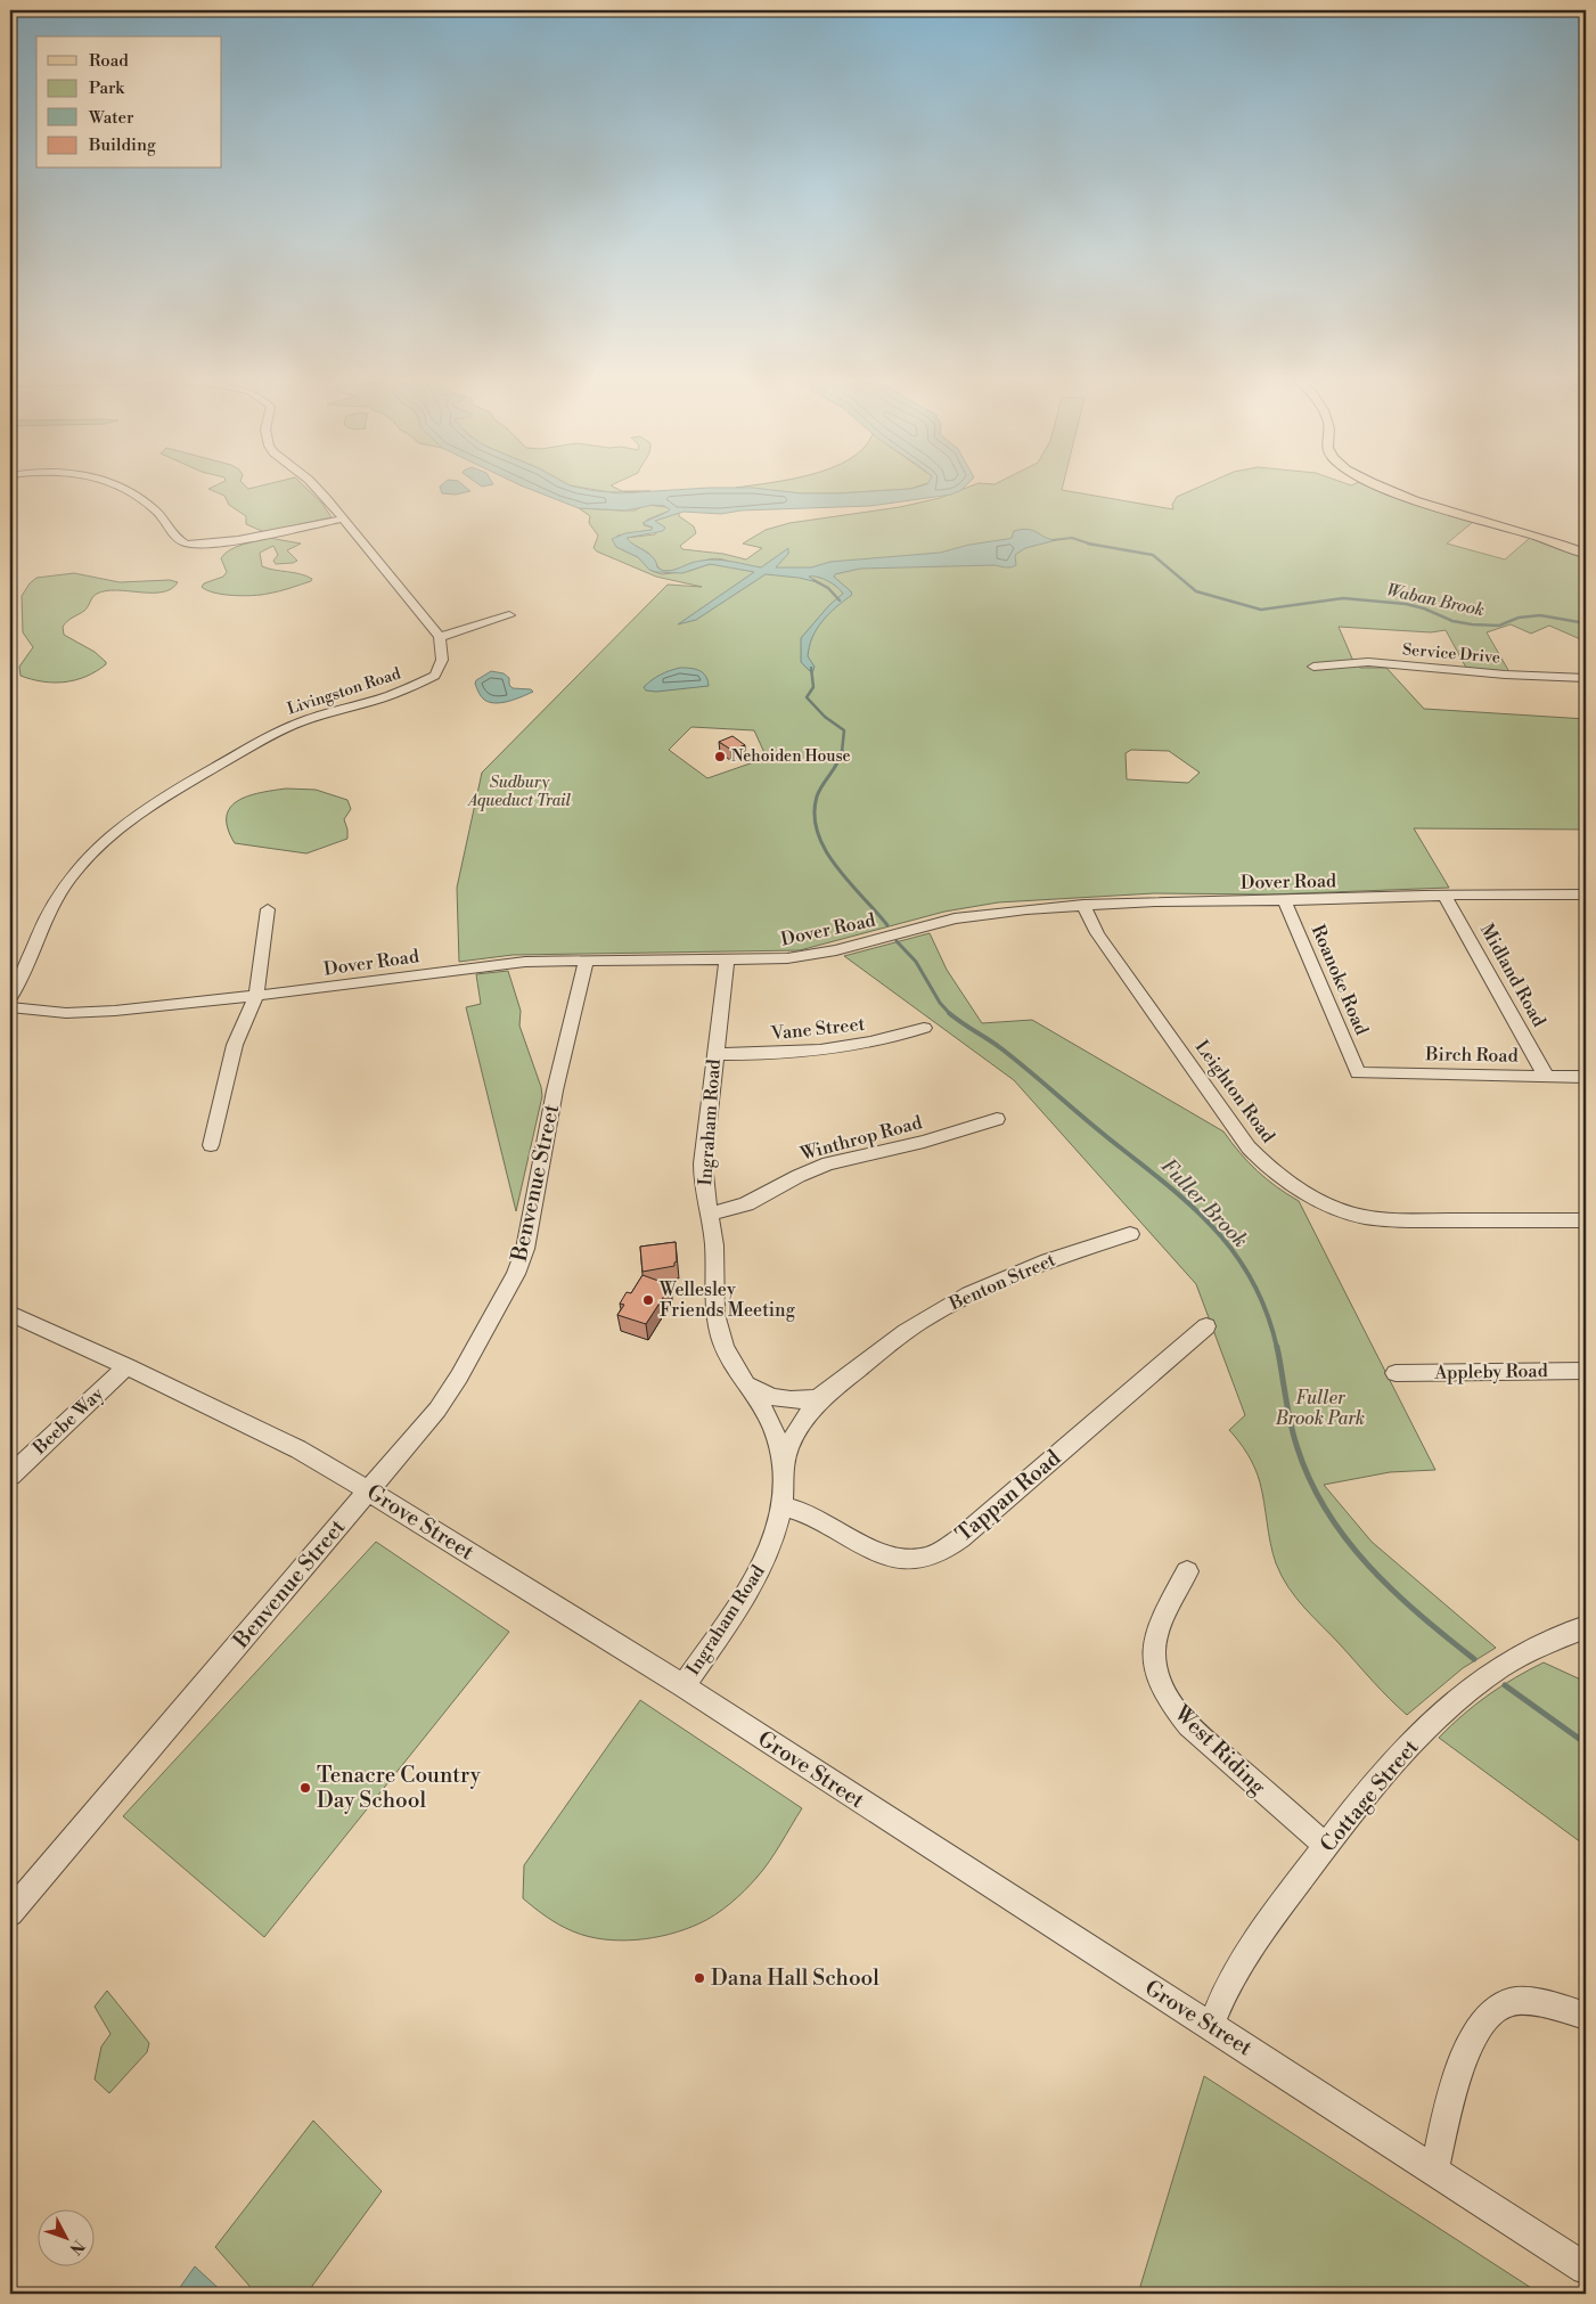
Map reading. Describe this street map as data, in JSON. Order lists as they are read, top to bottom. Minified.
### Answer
{"streets":{"street":["Service Drive","Livingston Road","Dover Road","Midland Road","Roanoke Road","Vane Street","Birch Road","Leighton Road","Ingraham Road","Winthrop Road","Benvenue Street","Benton Street","Appleby Road","Beebe Way","Tappan Road","Grove Street","West Riding","Cottage Street"]},"crossings":[["Dover Road","Midland Road"],["Dover Road","Roanoke Road"],["Dover Road","Leighton Road"],["Dover Road","Ingraham Road"],["Dover Road","Benvenue Street"],["Midland Road","Birch Road"],["Roanoke Road","Birch Road"],["Vane Street","Ingraham Road"],["Ingraham Road","Winthrop Road"],["Ingraham Road","Benton Street"],["Ingraham Road","Tappan Road"],["Ingraham Road","Grove Street"],["Benvenue Street","Grove Street"],["Beebe Way","Grove Street"],["Grove Street","Cottage Street"],["West Riding","Cottage Street"]],"water":["Waban Brook","Fuller Brook"],"parks":["Sudbury Aqueduct Trail","Fuller Brook Park"],"places":["Nehoiden House","Wellesley Friends Meeting","Tenacre Country Day School","Dana Hall School"],"legend":["Road","Park","Water","Building"],"north":"bottom right"}
